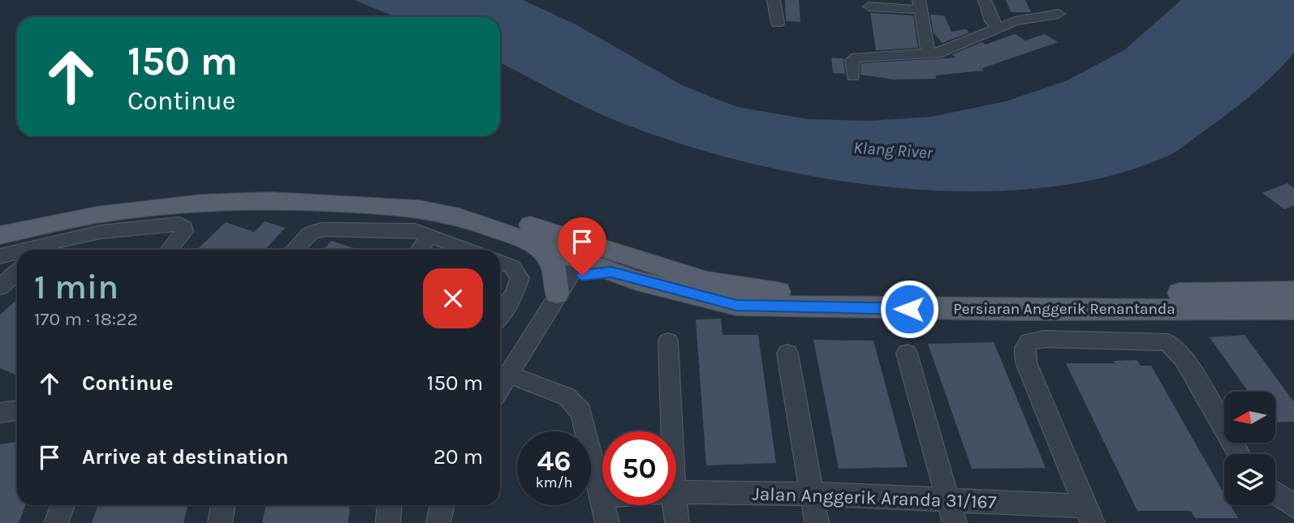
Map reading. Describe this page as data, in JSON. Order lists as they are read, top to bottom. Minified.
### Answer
{"streets":{"main road":["Persiaran Anggerik Renantanda"],"street":["Jalan Anggerik Aranda 31/167"]},"water":["Klang River"],"north":"left","page":{"turn":["150 m","Continue"],"heading":["1 min","170 m · 18:22"],"list":[{"name":"Continue","value":"150 m"},{"name":"Arrive at destination","value":"20 m"}],"speed":"46 km/h","limit":"50"}}
